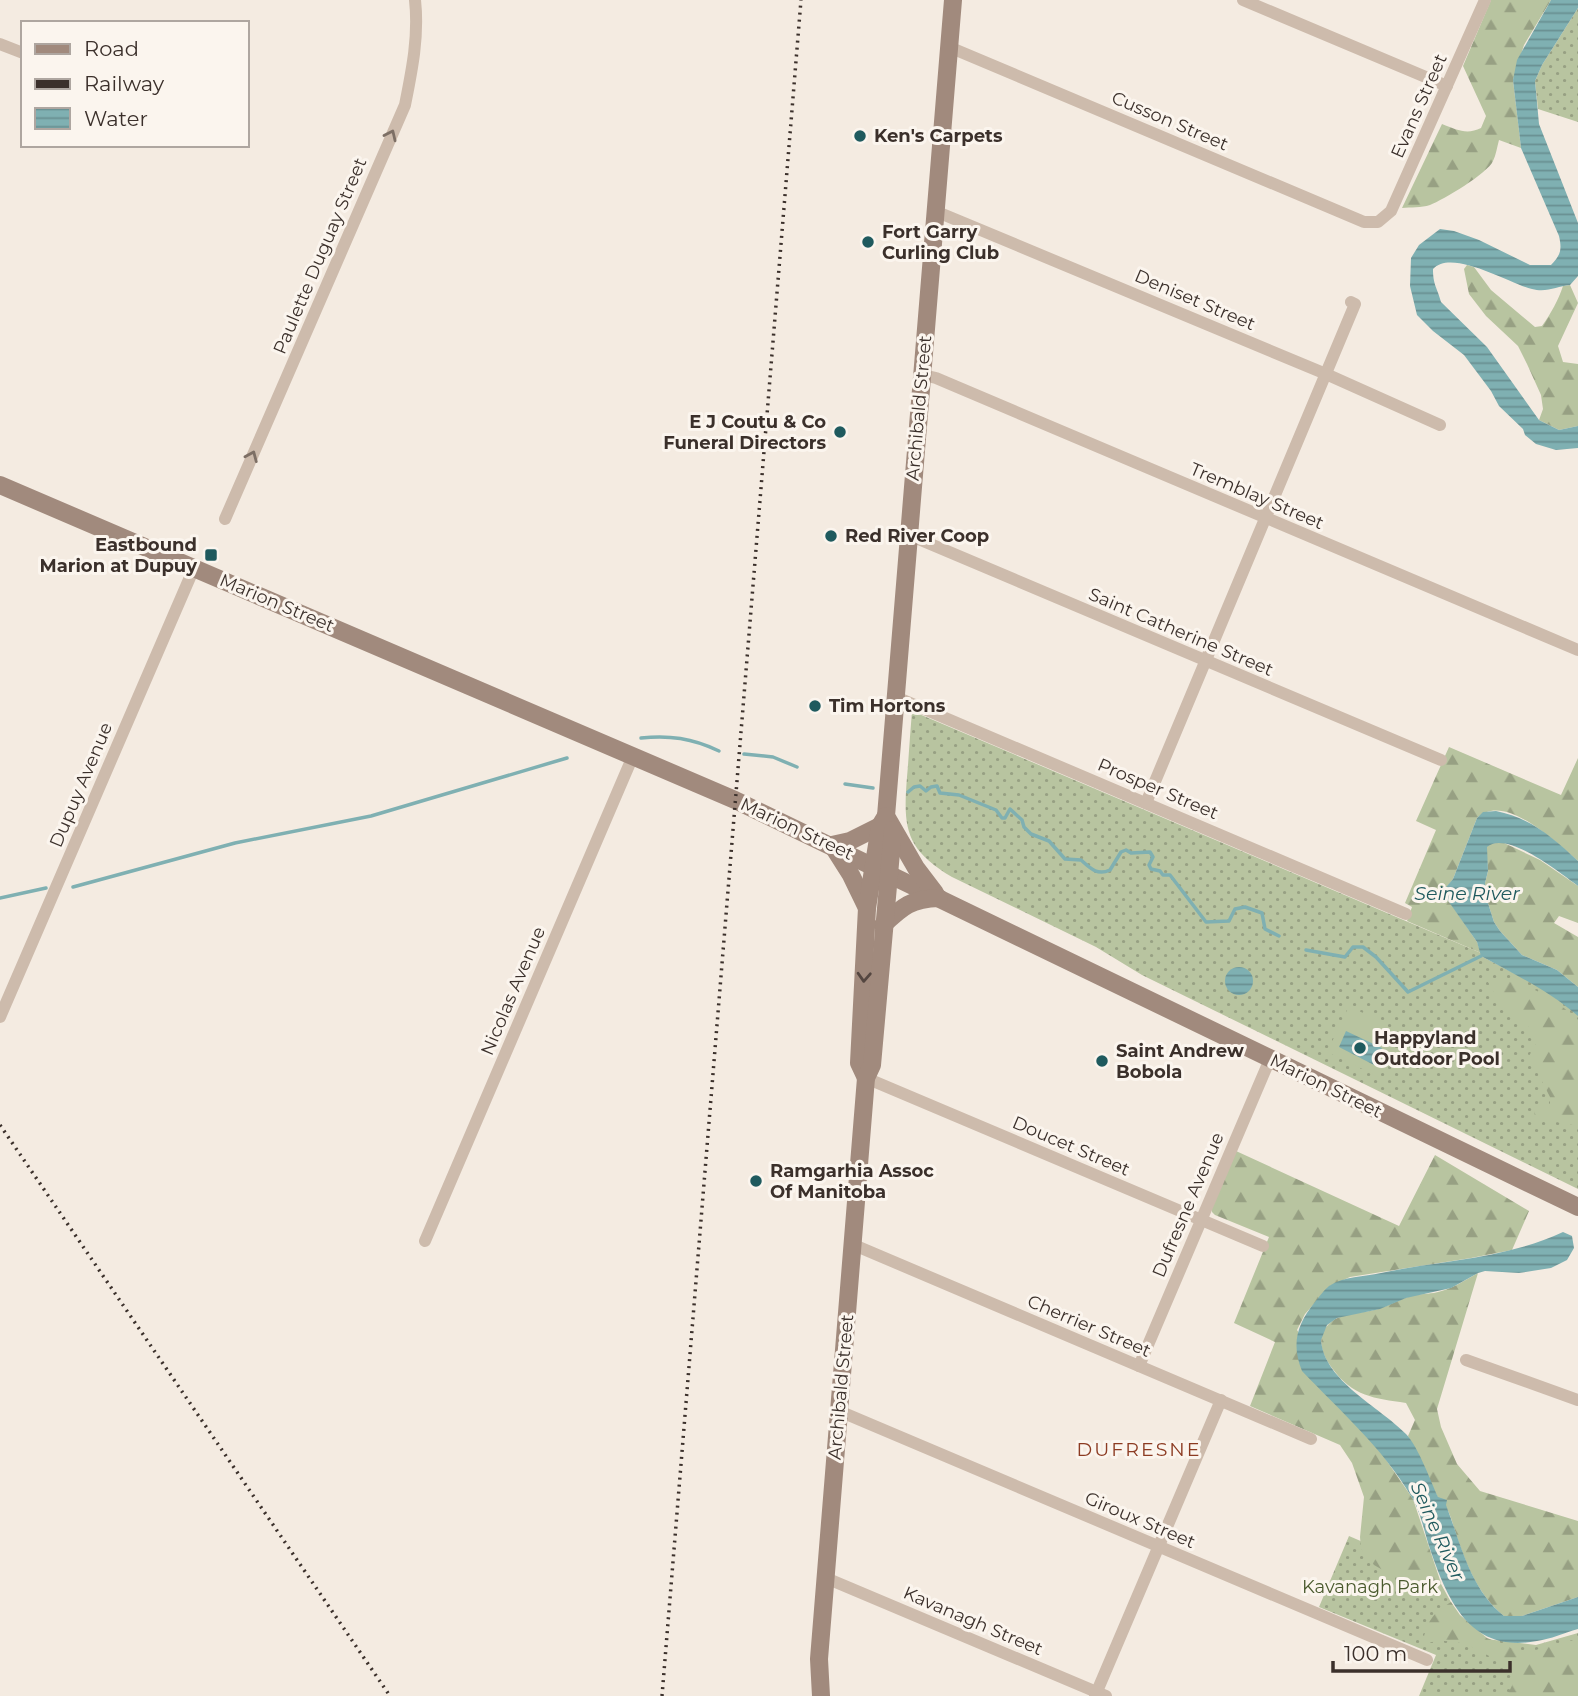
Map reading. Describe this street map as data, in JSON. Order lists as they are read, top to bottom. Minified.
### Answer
{"streets":{"main road":["Archibald Street","Marion Street"],"street":["Evans Street","Cusson Street","Paulette Duguay Street","Deniset Street","Tremblay Street","Saint Catherine Street","Dupuy Avenue","Prosper Street","Nicolas Avenue","Doucet Street","Dufresne Avenue","Cherrier Street","Giroux Street","Kavanagh Street"]},"crossings":[["Evans Street","Cusson Street"],["Cusson Street","Archibald Street"],["Deniset Street","Archibald Street"],["Archibald Street","Tremblay Street"],["Archibald Street","Marion Street"],["Archibald Street","Saint Catherine Street"],["Archibald Street","Prosper Street"],["Archibald Street","Doucet Street"],["Archibald Street","Cherrier Street"],["Archibald Street","Giroux Street"],["Archibald Street","Kavanagh Street"],["Marion Street","Dupuy Avenue"],["Marion Street","Nicolas Avenue"],["Marion Street","Dufresne Avenue"],["Doucet Street","Dufresne Avenue"],["Dufresne Avenue","Cherrier Street"]],"one_way":["Paulette Duguay Street"],"districts":["DUFRESNE"],"water":["Seine River"],"parks":["Kavanagh Park"],"places":{"other":["Ken's Carpets","Fort Garry Curling Club","E J Coutu & Co Funeral Directors","Red River Coop","Tim Hortons","Happyland Outdoor Pool","Saint Andrew Bobola","Ramgarhia Assoc Of Manitoba"],"transit":["Eastbound Marion at Dupuy"]},"legend":["Road","Railway","Water"],"scale_bar":"100 m"}
